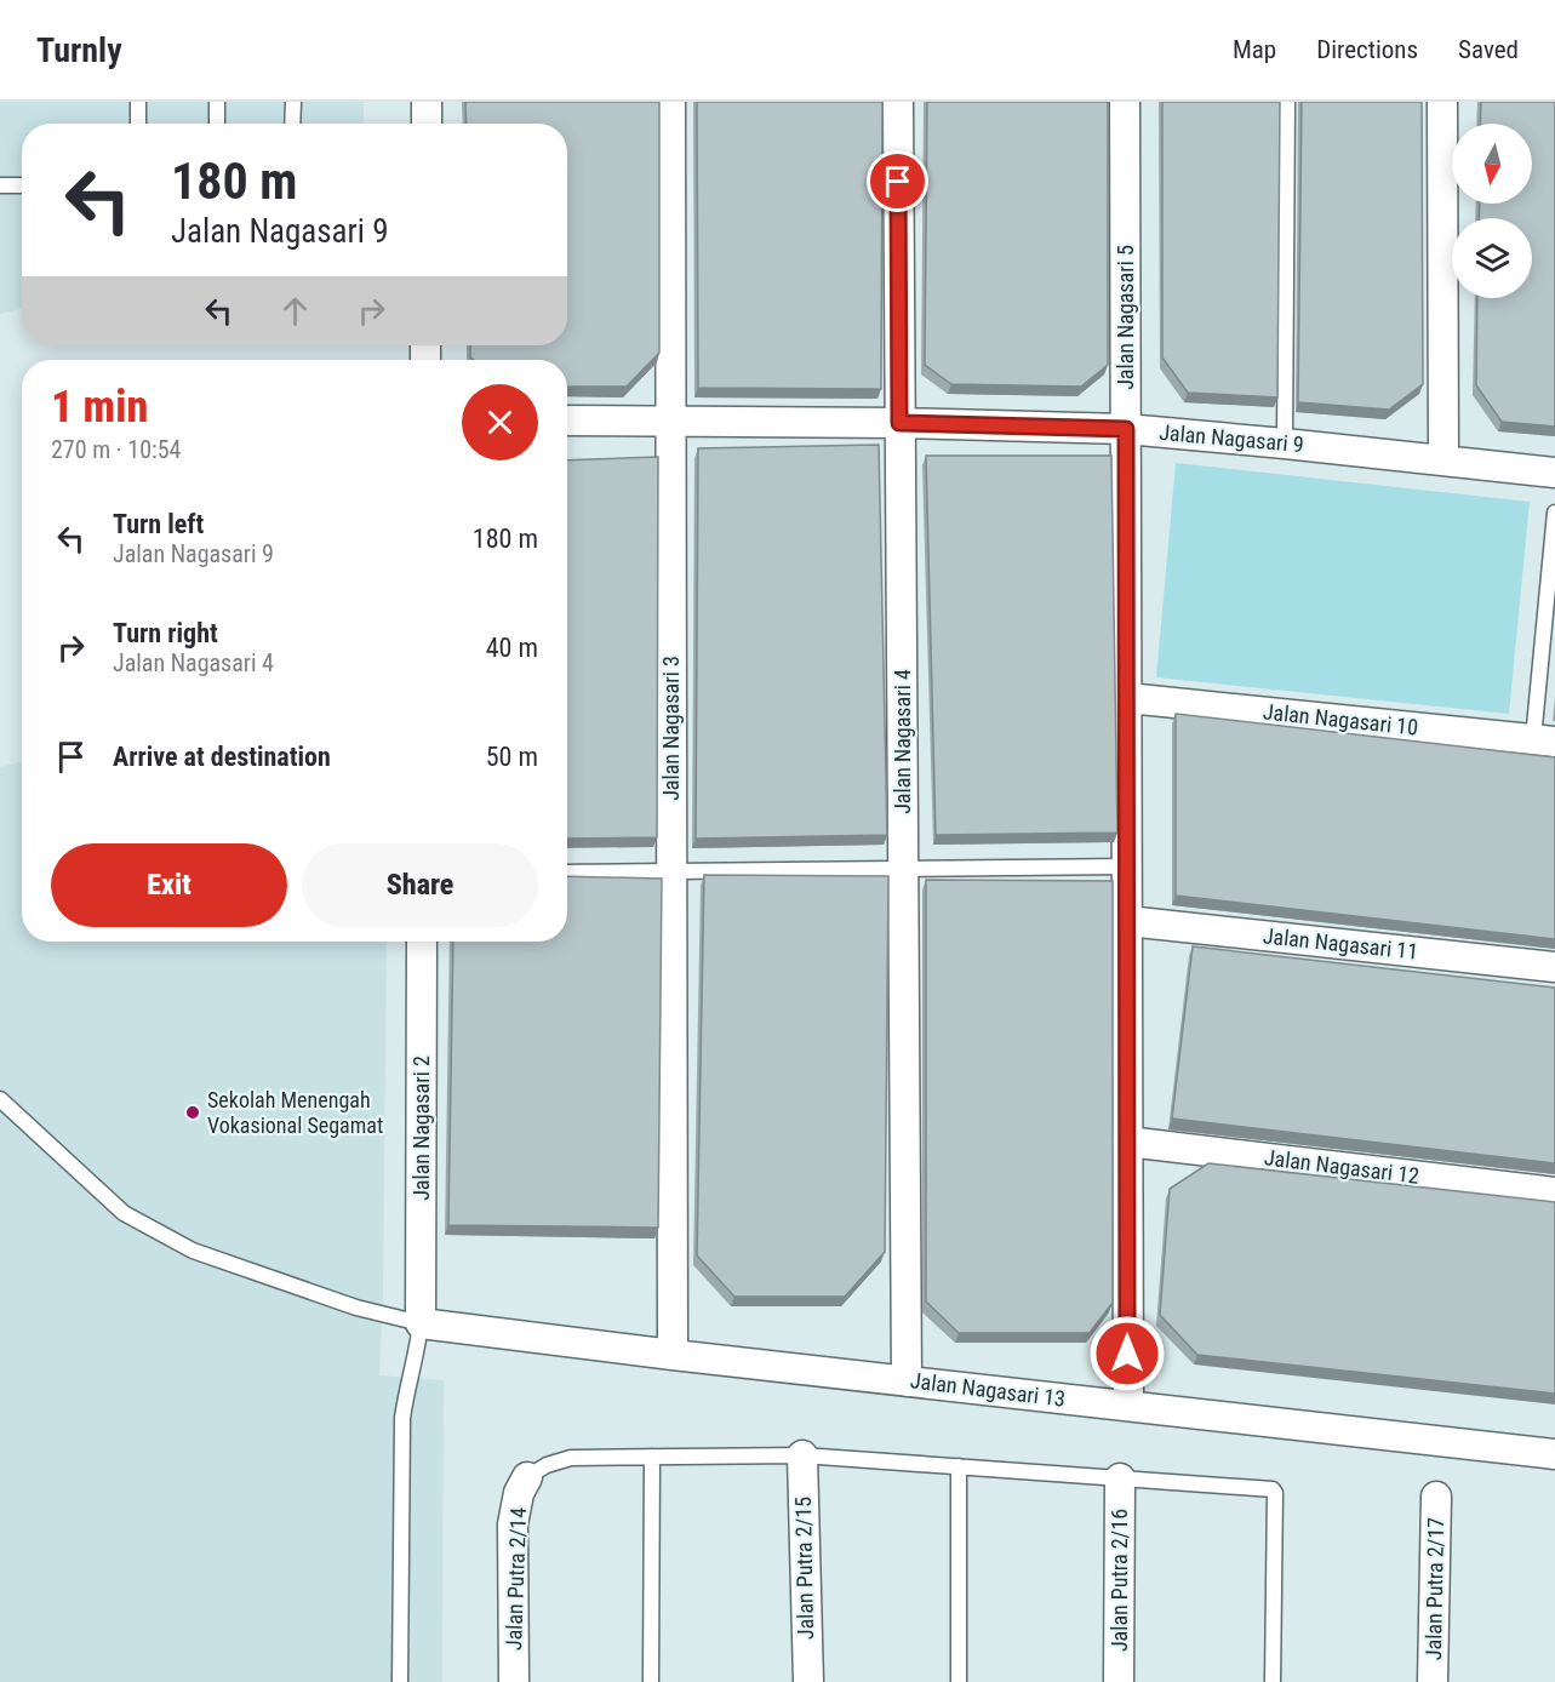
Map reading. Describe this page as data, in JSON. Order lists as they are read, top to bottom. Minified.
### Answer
{"streets":{"street":["Jalan Nagasari 5","Jalan Nagasari 9","Jalan Nagasari 10","Jalan Nagasari 3","Jalan Nagasari 4","Jalan Nagasari 11","Jalan Nagasari 2","Jalan Nagasari 12","Jalan Nagasari 13","Jalan Putra 2/15","Jalan Putra 2/14","Jalan Putra 2/16","Jalan Putra 2/17"]},"crossings":[["Jalan Nagasari 5","Jalan Nagasari 9"],["Jalan Nagasari 5","Jalan Nagasari 10"],["Jalan Nagasari 5","Jalan Nagasari 11"],["Jalan Nagasari 5","Jalan Nagasari 12"],["Jalan Nagasari 5","Jalan Nagasari 13"],["Jalan Nagasari 9","Jalan Nagasari 3"],["Jalan Nagasari 9","Jalan Nagasari 4"],["Jalan Nagasari 3","Jalan Nagasari 13"],["Jalan Nagasari 4","Jalan Nagasari 13"],["Jalan Nagasari 2","Jalan Nagasari 13"]],"places":["Sekolah Menengah Vokasional Segamat"],"north":"bottom","page":{"header":"Turnly","nav":["Map","Directions","Saved"],"turn":["180 m","Jalan Nagasari 9"],"heading":["1 min","270 m · 10:54"],"list":[{"name":"Turn left","note":"Jalan Nagasari 9","value":"180 m"},{"name":"Turn right","note":"Jalan Nagasari 4","value":"40 m"},{"name":"Arrive at destination","value":"50 m"}],"buttons":["Exit","Share"]}}
